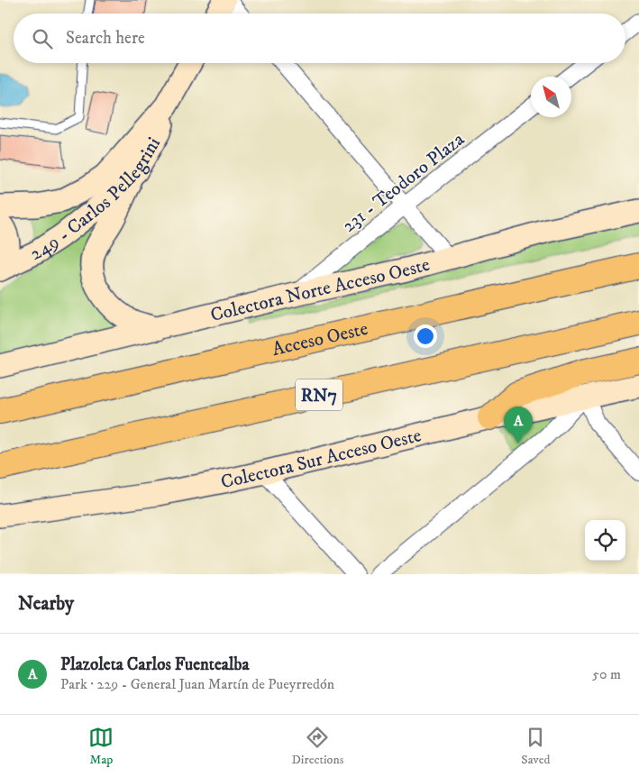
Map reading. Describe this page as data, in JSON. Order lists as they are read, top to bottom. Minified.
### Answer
{"streets":{"highway":["Acceso Oeste","RN7"],"street":["231 - Teodoro Plaza","249 - Carlos Pellegrini","Colectora Norte Acceso Oeste","Colectora Sur Acceso Oeste"]},"crossings":[["231 - Teodoro Plaza","Colectora Norte Acceso Oeste"]],"north":"top left","page":{"search":"Search here","pins":"A","heading":"Nearby","list":[{"mark":"A","name":"Plazoleta Carlos Fuentealba","note":"Park · 229 - General Juan Martín de Pueyrredón","value":"50 m"}],"nav":["Map","Directions","Saved"]}}
